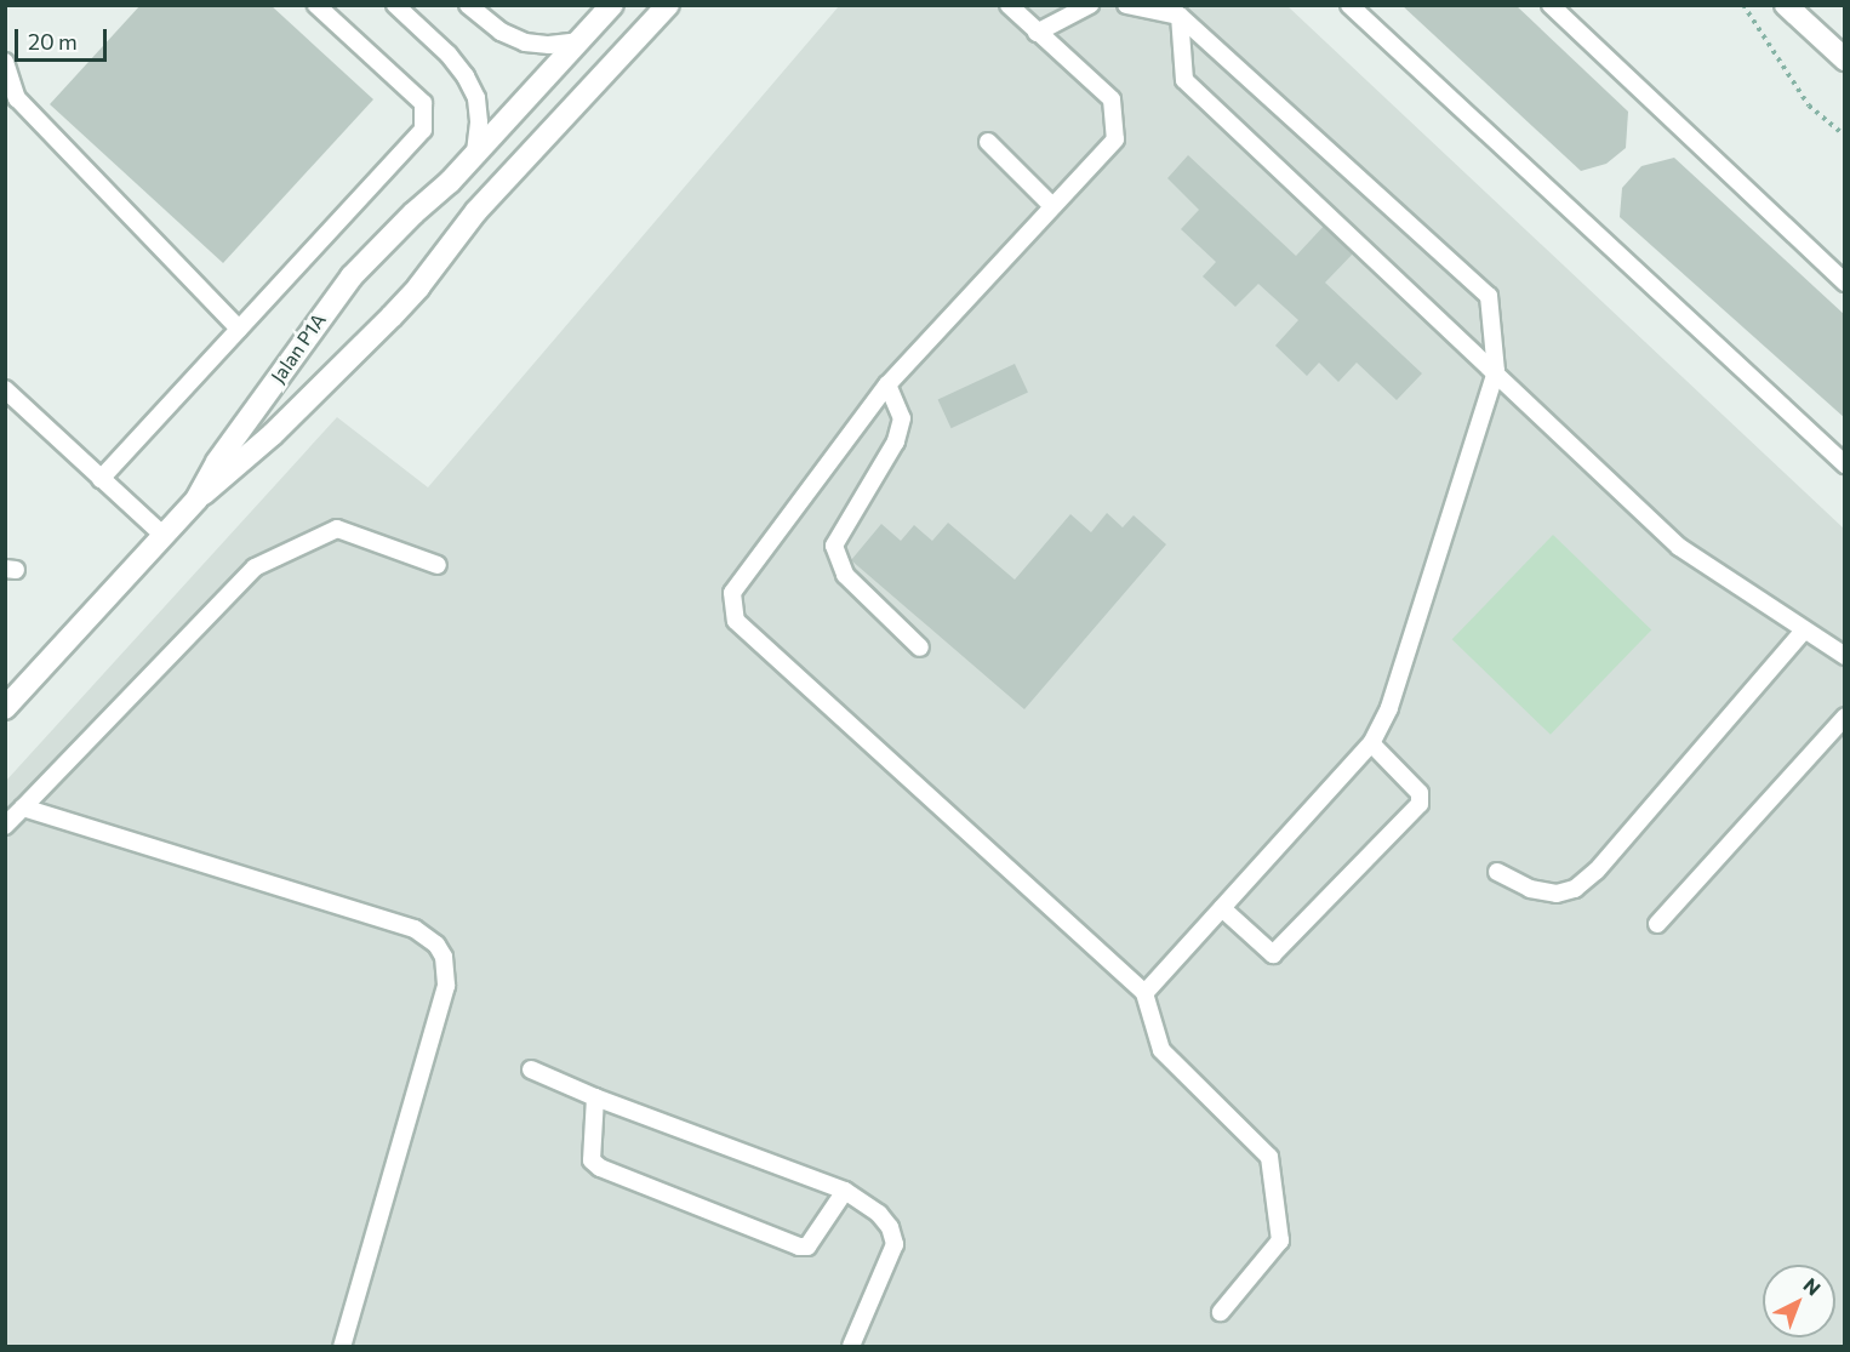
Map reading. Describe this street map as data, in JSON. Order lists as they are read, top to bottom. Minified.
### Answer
{"streets":{"main road":["Jalan P1A"]},"scale_bar":"20 m","north":"top right"}
